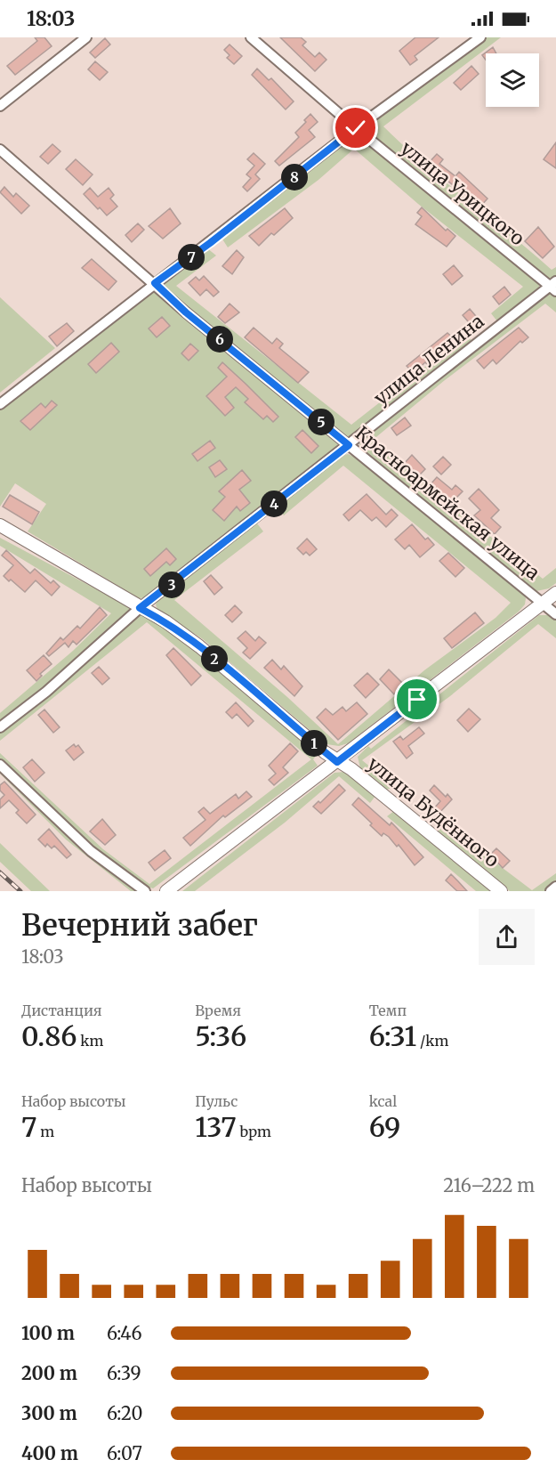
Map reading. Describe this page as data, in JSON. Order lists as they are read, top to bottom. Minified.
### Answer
{"streets":{"street":["улица Урицкого","улица Ленина","Красноармейская улица","улица Будённого"]},"crossings":[["улица Урицкого","улица Ленина"],["улица Ленина","Красноармейская улица"],["улица Ленина","улица Будённого"]],"page":{"status":"18:03","pins":["8","7","6","5","4","3","2","1"],"heading":["Вечерний забег","18:03"],"stats":[["Дистанция","0.86 km"],["Время","5:36"],["Темп","6:31 /km"],["Набор высоты","7 m"],["Пульс","137 bpm"],["kcal","69"]],"chart":["Набор высоты","216–222 m"],"list":[{"name":"100 m","note":"6:46"},{"name":"200 m","note":"6:39"},{"name":"300 m","note":"6:20"},{"name":"400 m","note":"6:07"}]}}
